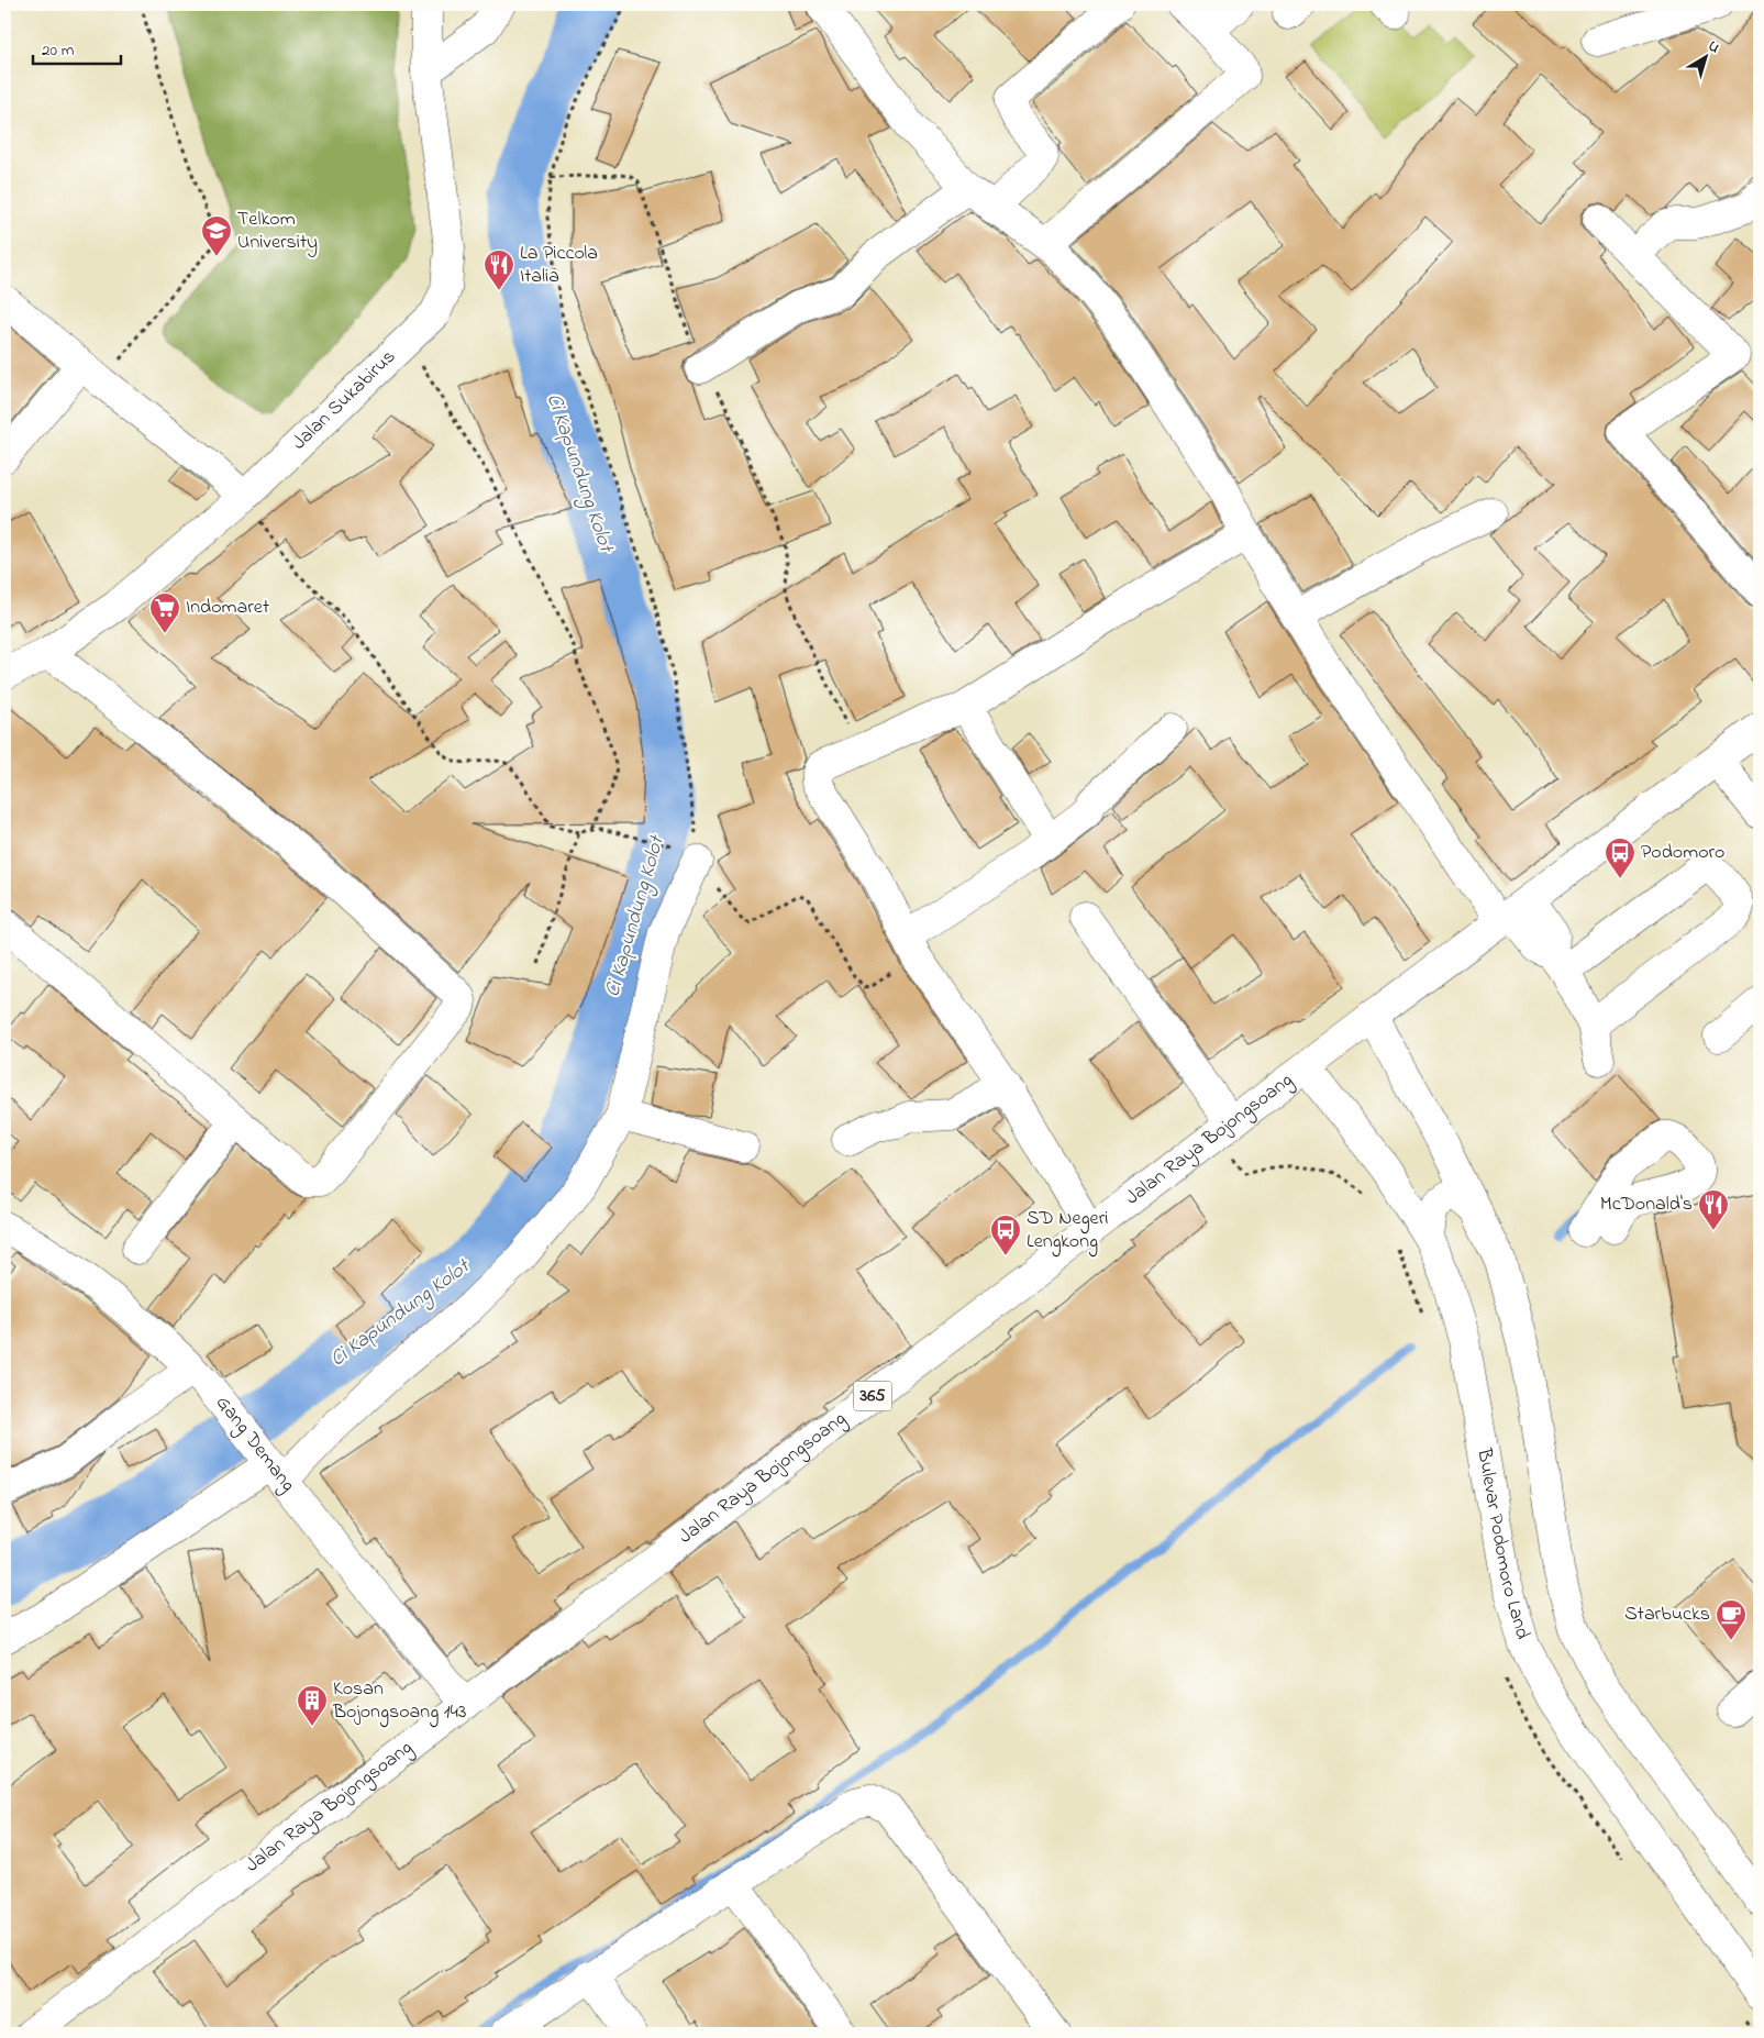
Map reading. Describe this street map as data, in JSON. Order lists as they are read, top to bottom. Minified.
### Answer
{"streets":{"street":["Jalan Sukabirus","Jalan Raya Bojongsoang","365","Gang Demang","Bulevar Podomoro Land"]},"crossings":[["Jalan Raya Bojongsoang","Gang Demang"],["Jalan Raya Bojongsoang","Bulevar Podomoro Land"]],"water":["Ci Kapundung Kolot"],"places":{"school or university":["Telkom University"],"restaurant":["La Piccola Italia","McDonald's"],"supermarket":["Indomaret"],"bus stop":["Podomoro","SD Negeri Lengkong"],"cafe":["Starbucks"],"building":["Kosan Bojongsoang 143"]},"scale_bar":"20 m","north":"top right"}
